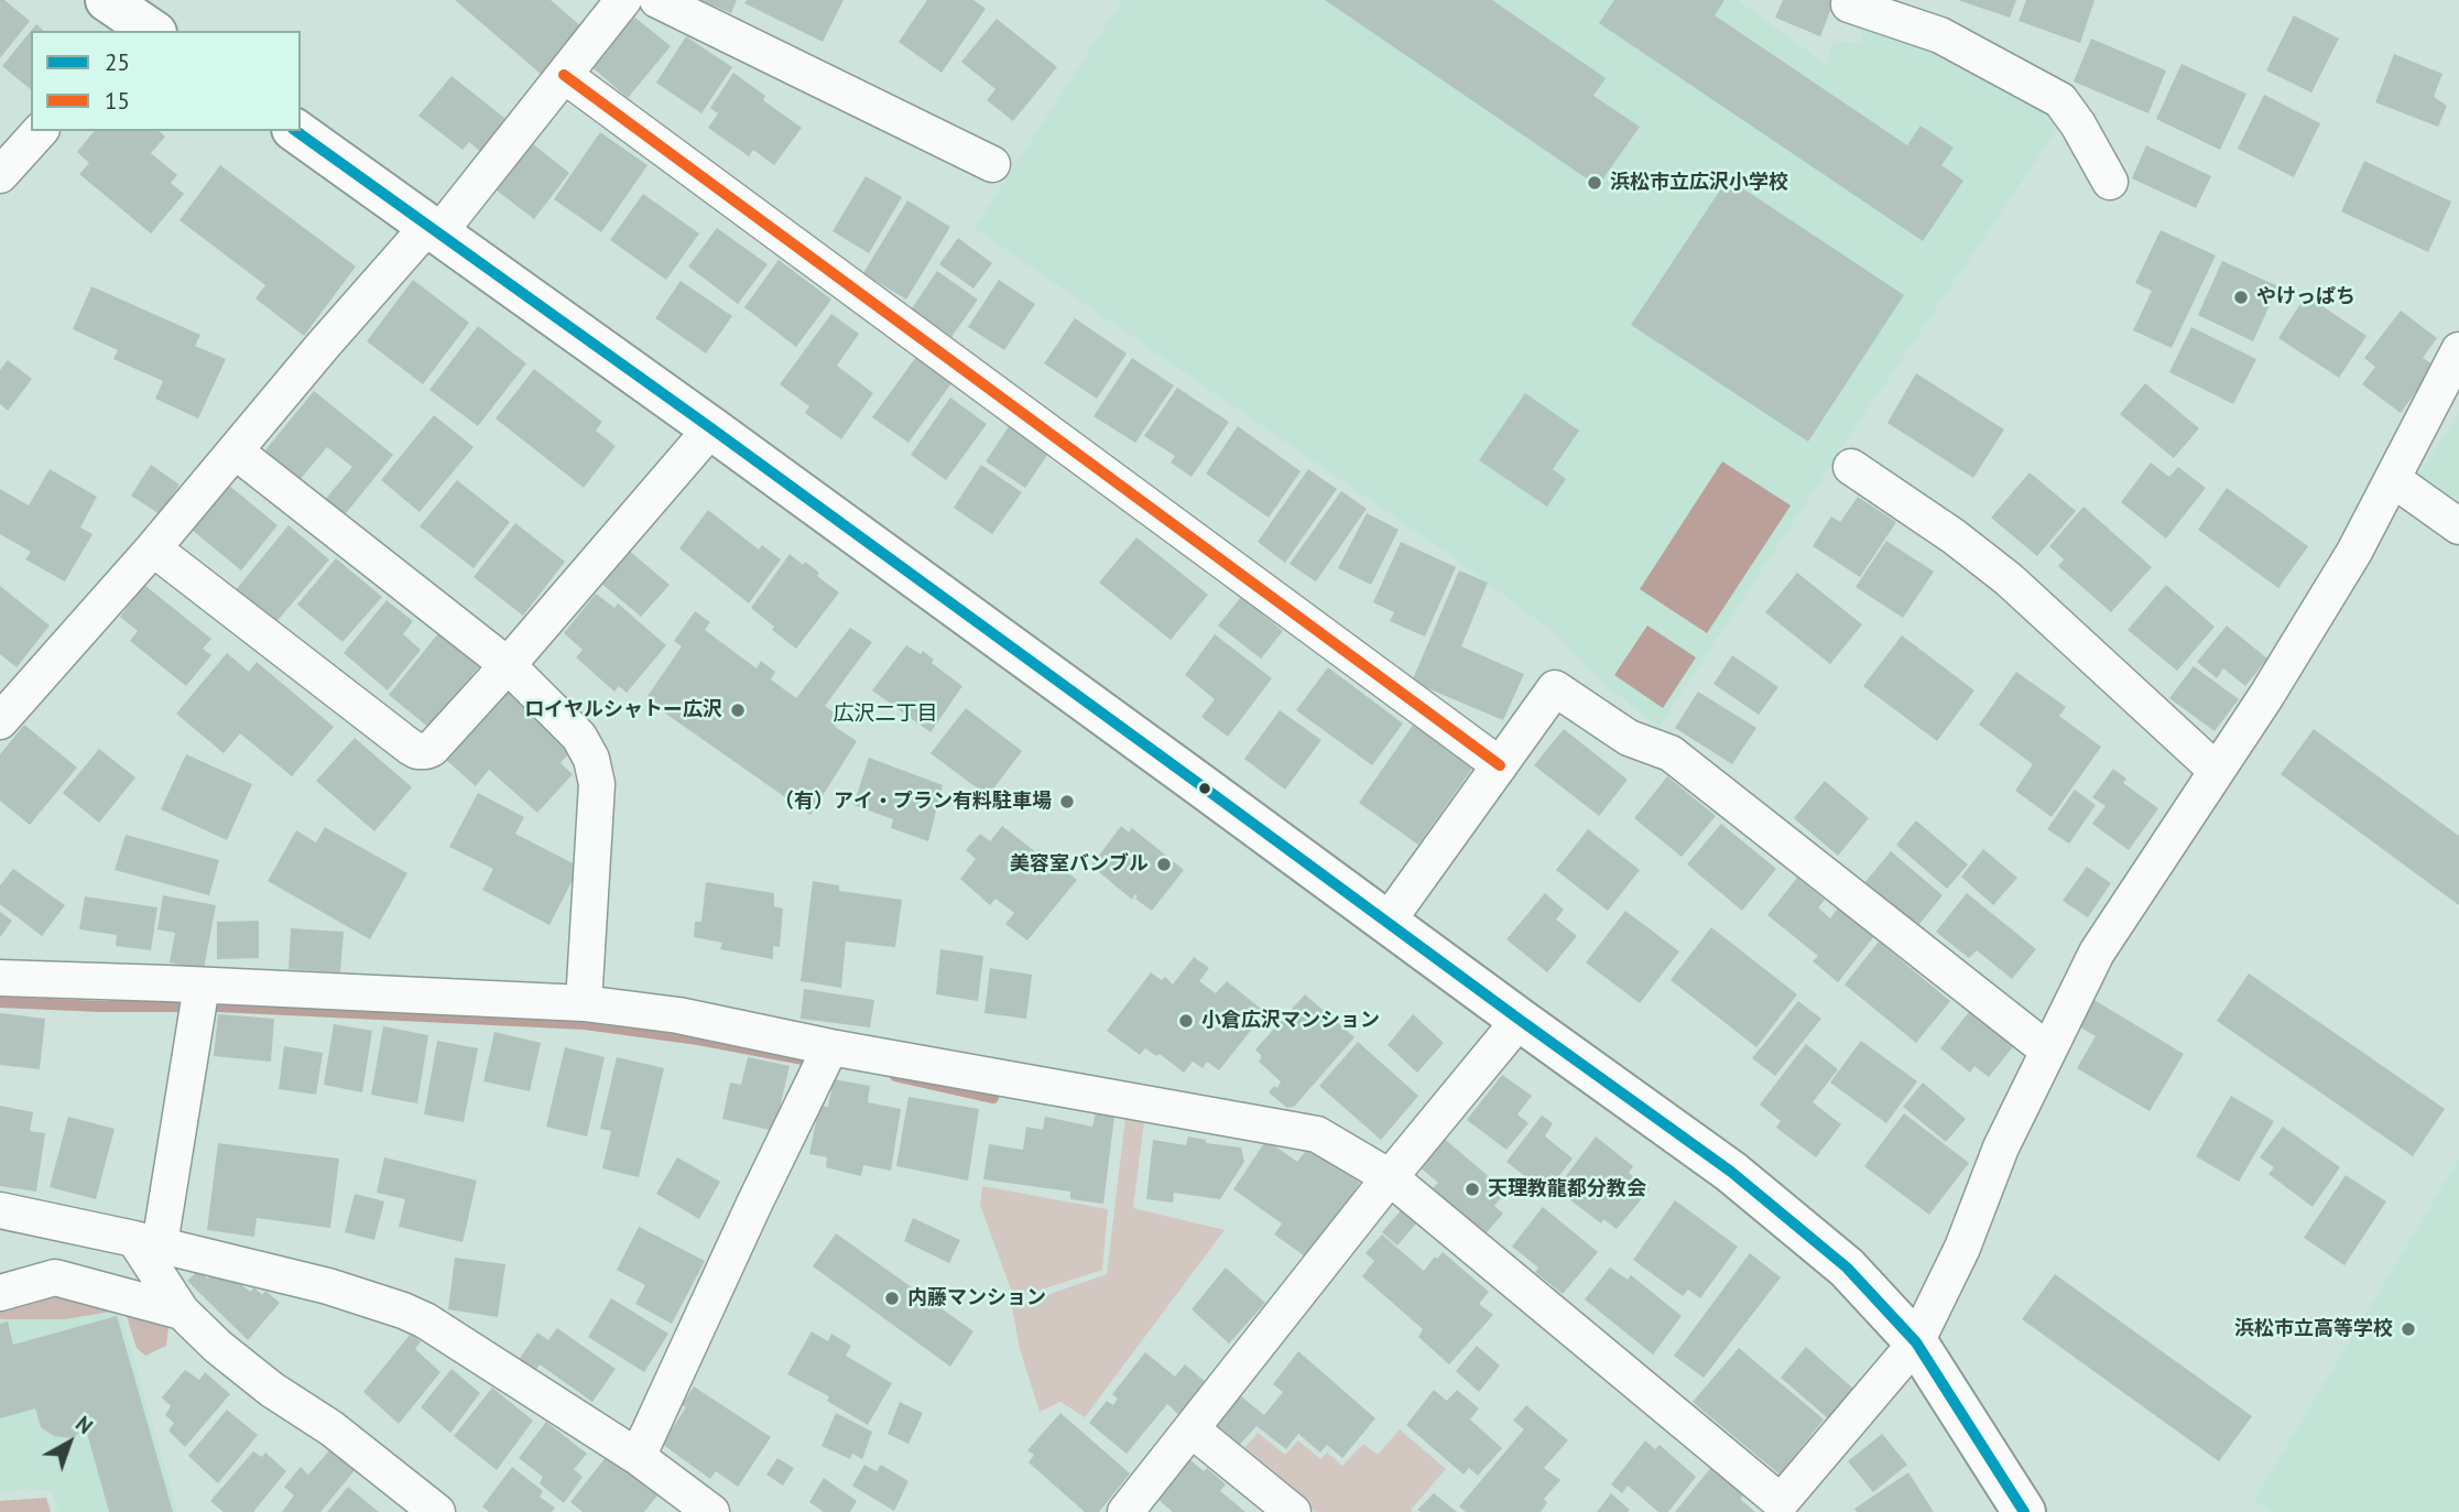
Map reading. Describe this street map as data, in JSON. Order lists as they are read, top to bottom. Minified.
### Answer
{"districts":["広沢二丁目"],"places":["浜松市立広沢小学校","やけっぱち","ロイヤルシャトー広沢","（有）アイ・プラン有料駐車場","美容室バンブル","小倉広沢マンション","天理教龍都分教会","内藤マンション","浜松市立高等学校"],"lines":["transit line 15","transit line 25"],"legend":["25","15"],"north":"top right"}
